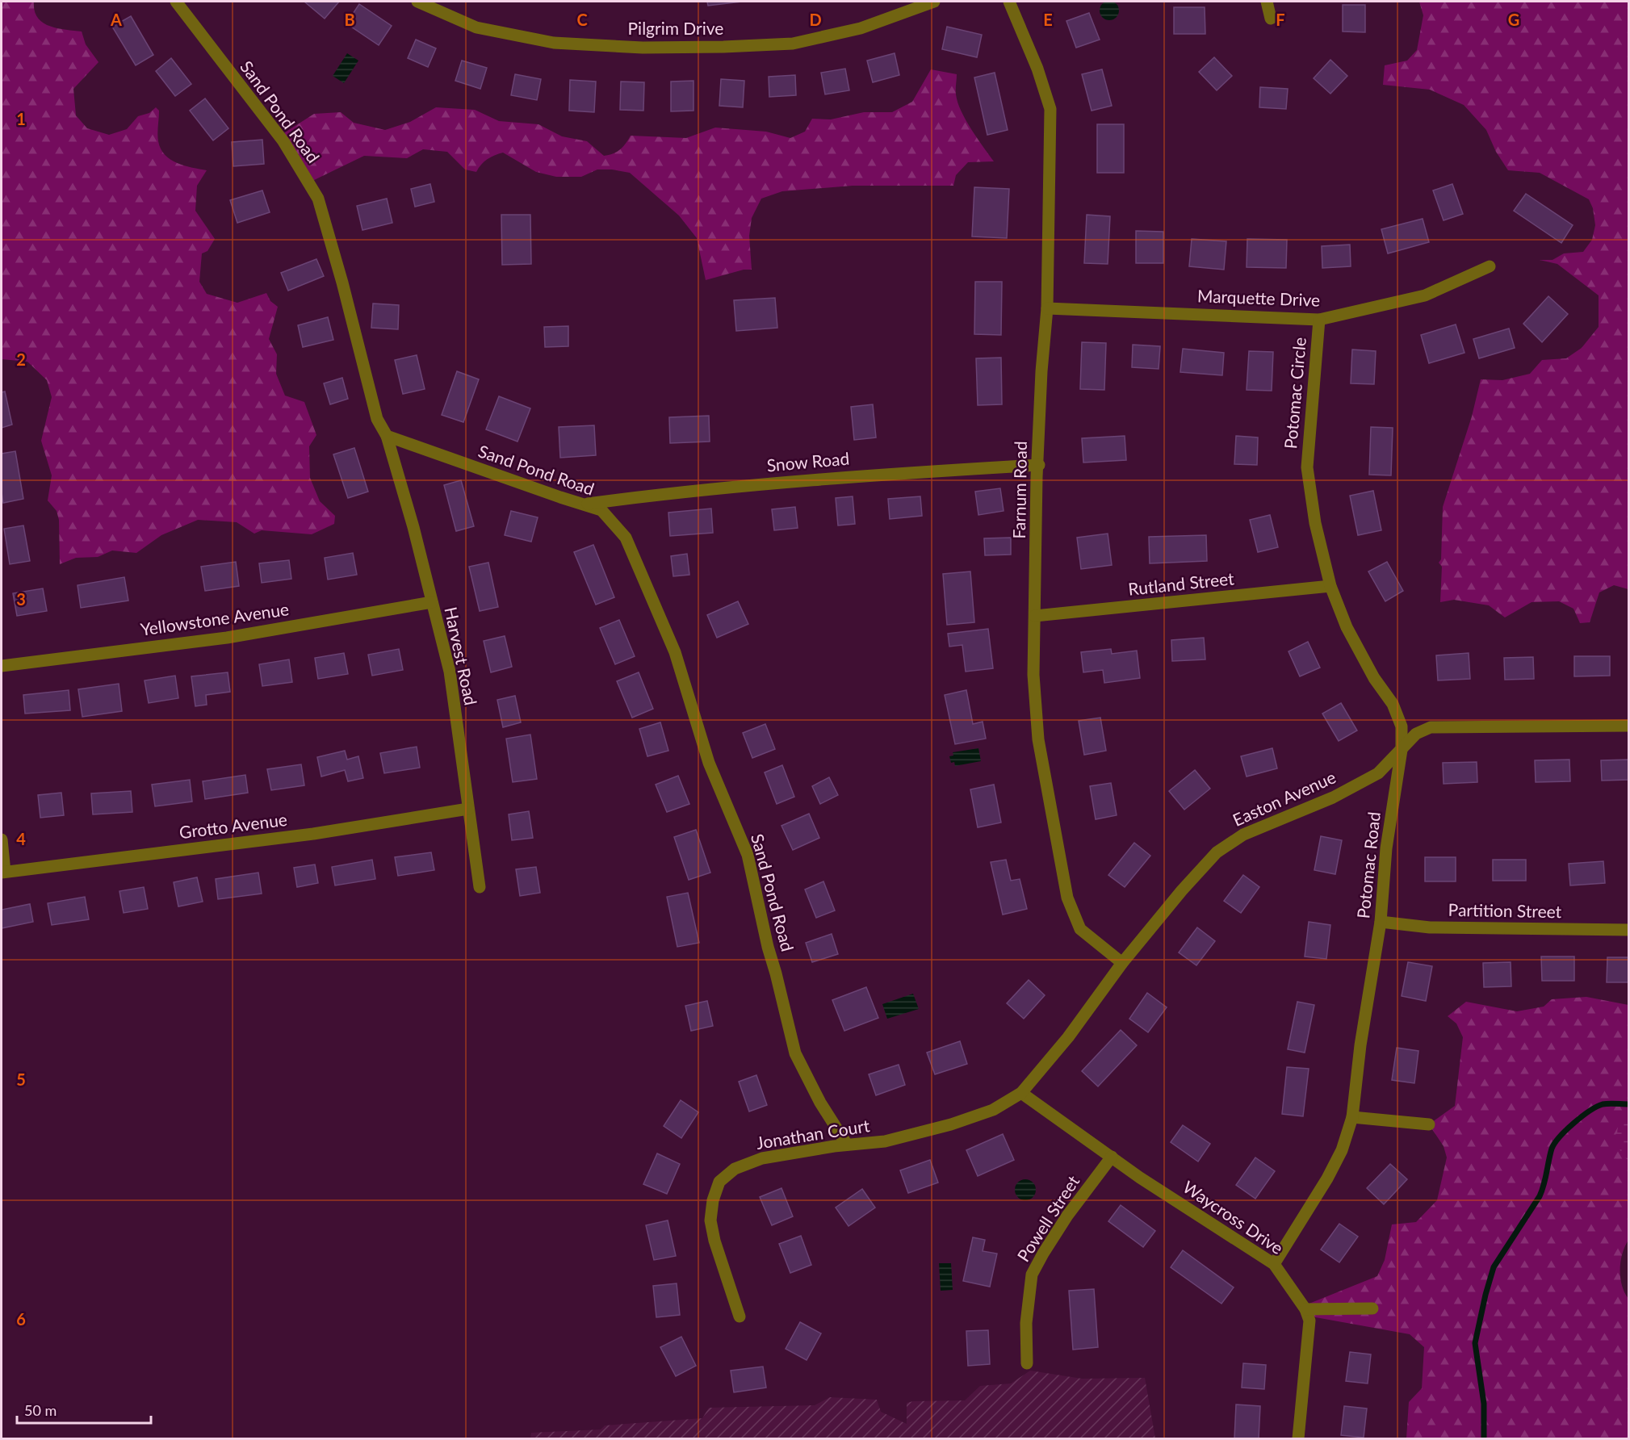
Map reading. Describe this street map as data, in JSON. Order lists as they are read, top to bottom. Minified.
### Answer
{"streets":{"street":["Pilgrim Drive","Sand Pond Road","Marquette Drive","Potomac Circle","Snow Road","Farnum Road","Rutland Street","Yellowstone Avenue","Harvest Road","Easton Avenue","Grotto Avenue","Potomac Road","Partition Street","Jonathan Court","Waycross Drive","Powell Street"]},"crossings":[["Sand Pond Road","Snow Road"],["Sand Pond Road","Harvest Road"],["Sand Pond Road","Jonathan Court"],["Marquette Drive","Potomac Circle"],["Marquette Drive","Farnum Road"],["Potomac Circle","Potomac Road"],["Snow Road","Farnum Road"],["Farnum Road","Rutland Street"],["Farnum Road","Easton Avenue"],["Rutland Street","Potomac Road"],["Yellowstone Avenue","Harvest Road"],["Harvest Road","Grotto Avenue"],["Easton Avenue","Potomac Road"],["Easton Avenue","Jonathan Court"],["Easton Avenue","Waycross Drive"],["Potomac Road","Partition Street"],["Potomac Road","Waycross Drive"],["Jonathan Court","Waycross Drive"],["Waycross Drive","Powell Street"]],"scale_bar":"50 m","grid":{"columns":["A","B","C","D","E","F","G"],"rows":["1","2","3","4","5","6"]}}
